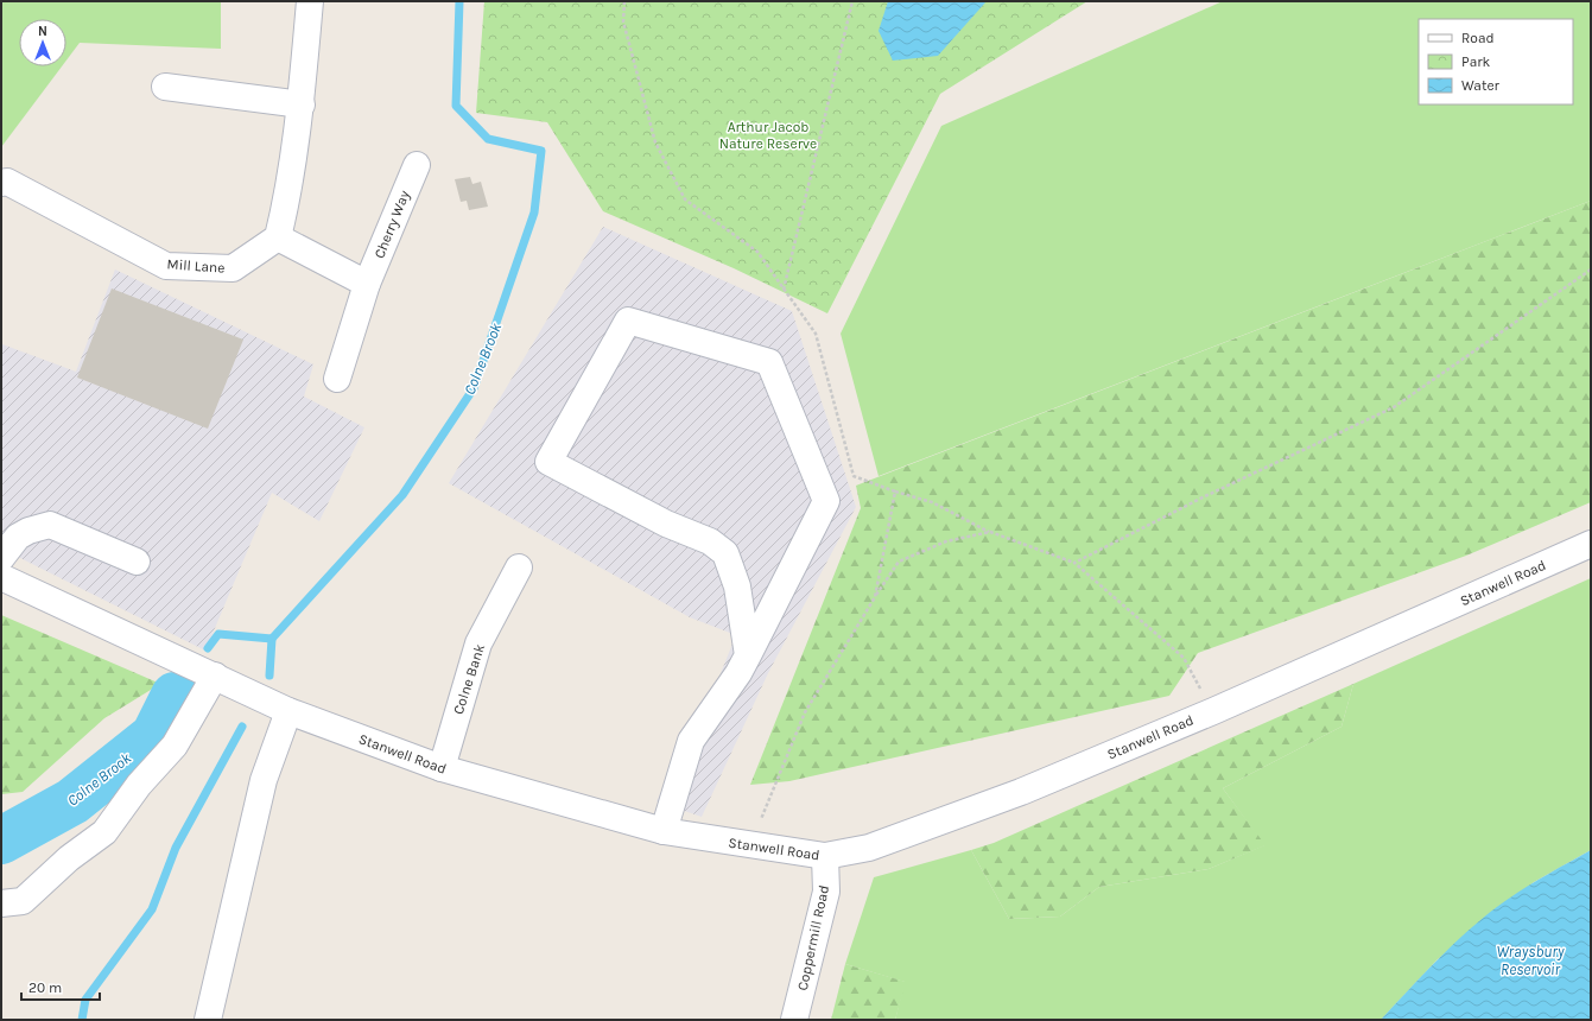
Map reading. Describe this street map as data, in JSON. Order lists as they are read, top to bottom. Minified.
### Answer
{"streets":{"street":["Cherry Way","Mill Lane","Stanwell Road","Colne Bank","Coppermill Road"]},"crossings":[["Stanwell Road","Colne Bank"],["Stanwell Road","Coppermill Road"]],"water":["Colne Brook","Wraysbury Reservoir"],"parks":["Arthur Jacob Nature Reserve"],"legend":["Road","Park","Water"],"scale_bar":"20 m","north":"top"}
